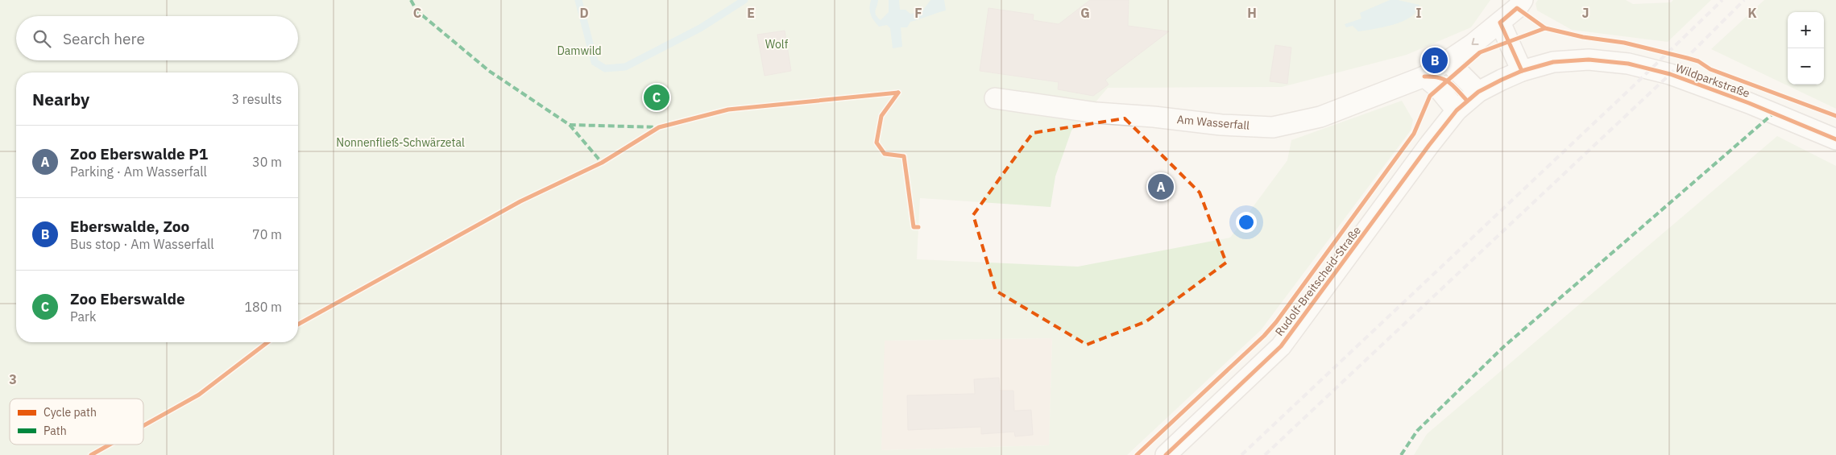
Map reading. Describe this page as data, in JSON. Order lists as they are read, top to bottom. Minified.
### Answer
{"streets":{"street":["Wildparkstraße","Am Wasserfall","Rudolf-Breitscheid-Straße"]},"crossings":[["Wildparkstraße","Rudolf-Breitscheid-Straße"]],"parks":["Wolf","Damwild","Nonnenfließ-Schwärzetal"],"legend":["Cycle path","Path"],"page":{"map_buttons":["+","−"],"search":"Search here","pins":["B","C","A"],"heading":["Nearby","3 results"],"list":[{"mark":"A","name":"Zoo Eberswalde P1","note":"Parking · Am Wasserfall","value":"30 m"},{"mark":"B","name":"Eberswalde, Zoo","note":"Bus stop · Am Wasserfall","value":"70 m"},{"mark":"C","name":"Zoo Eberswalde","note":"Park","value":"180 m"}]},"grid":{"columns":["C","D","E","F","G","H","I","J","K"],"rows":["3"]}}
